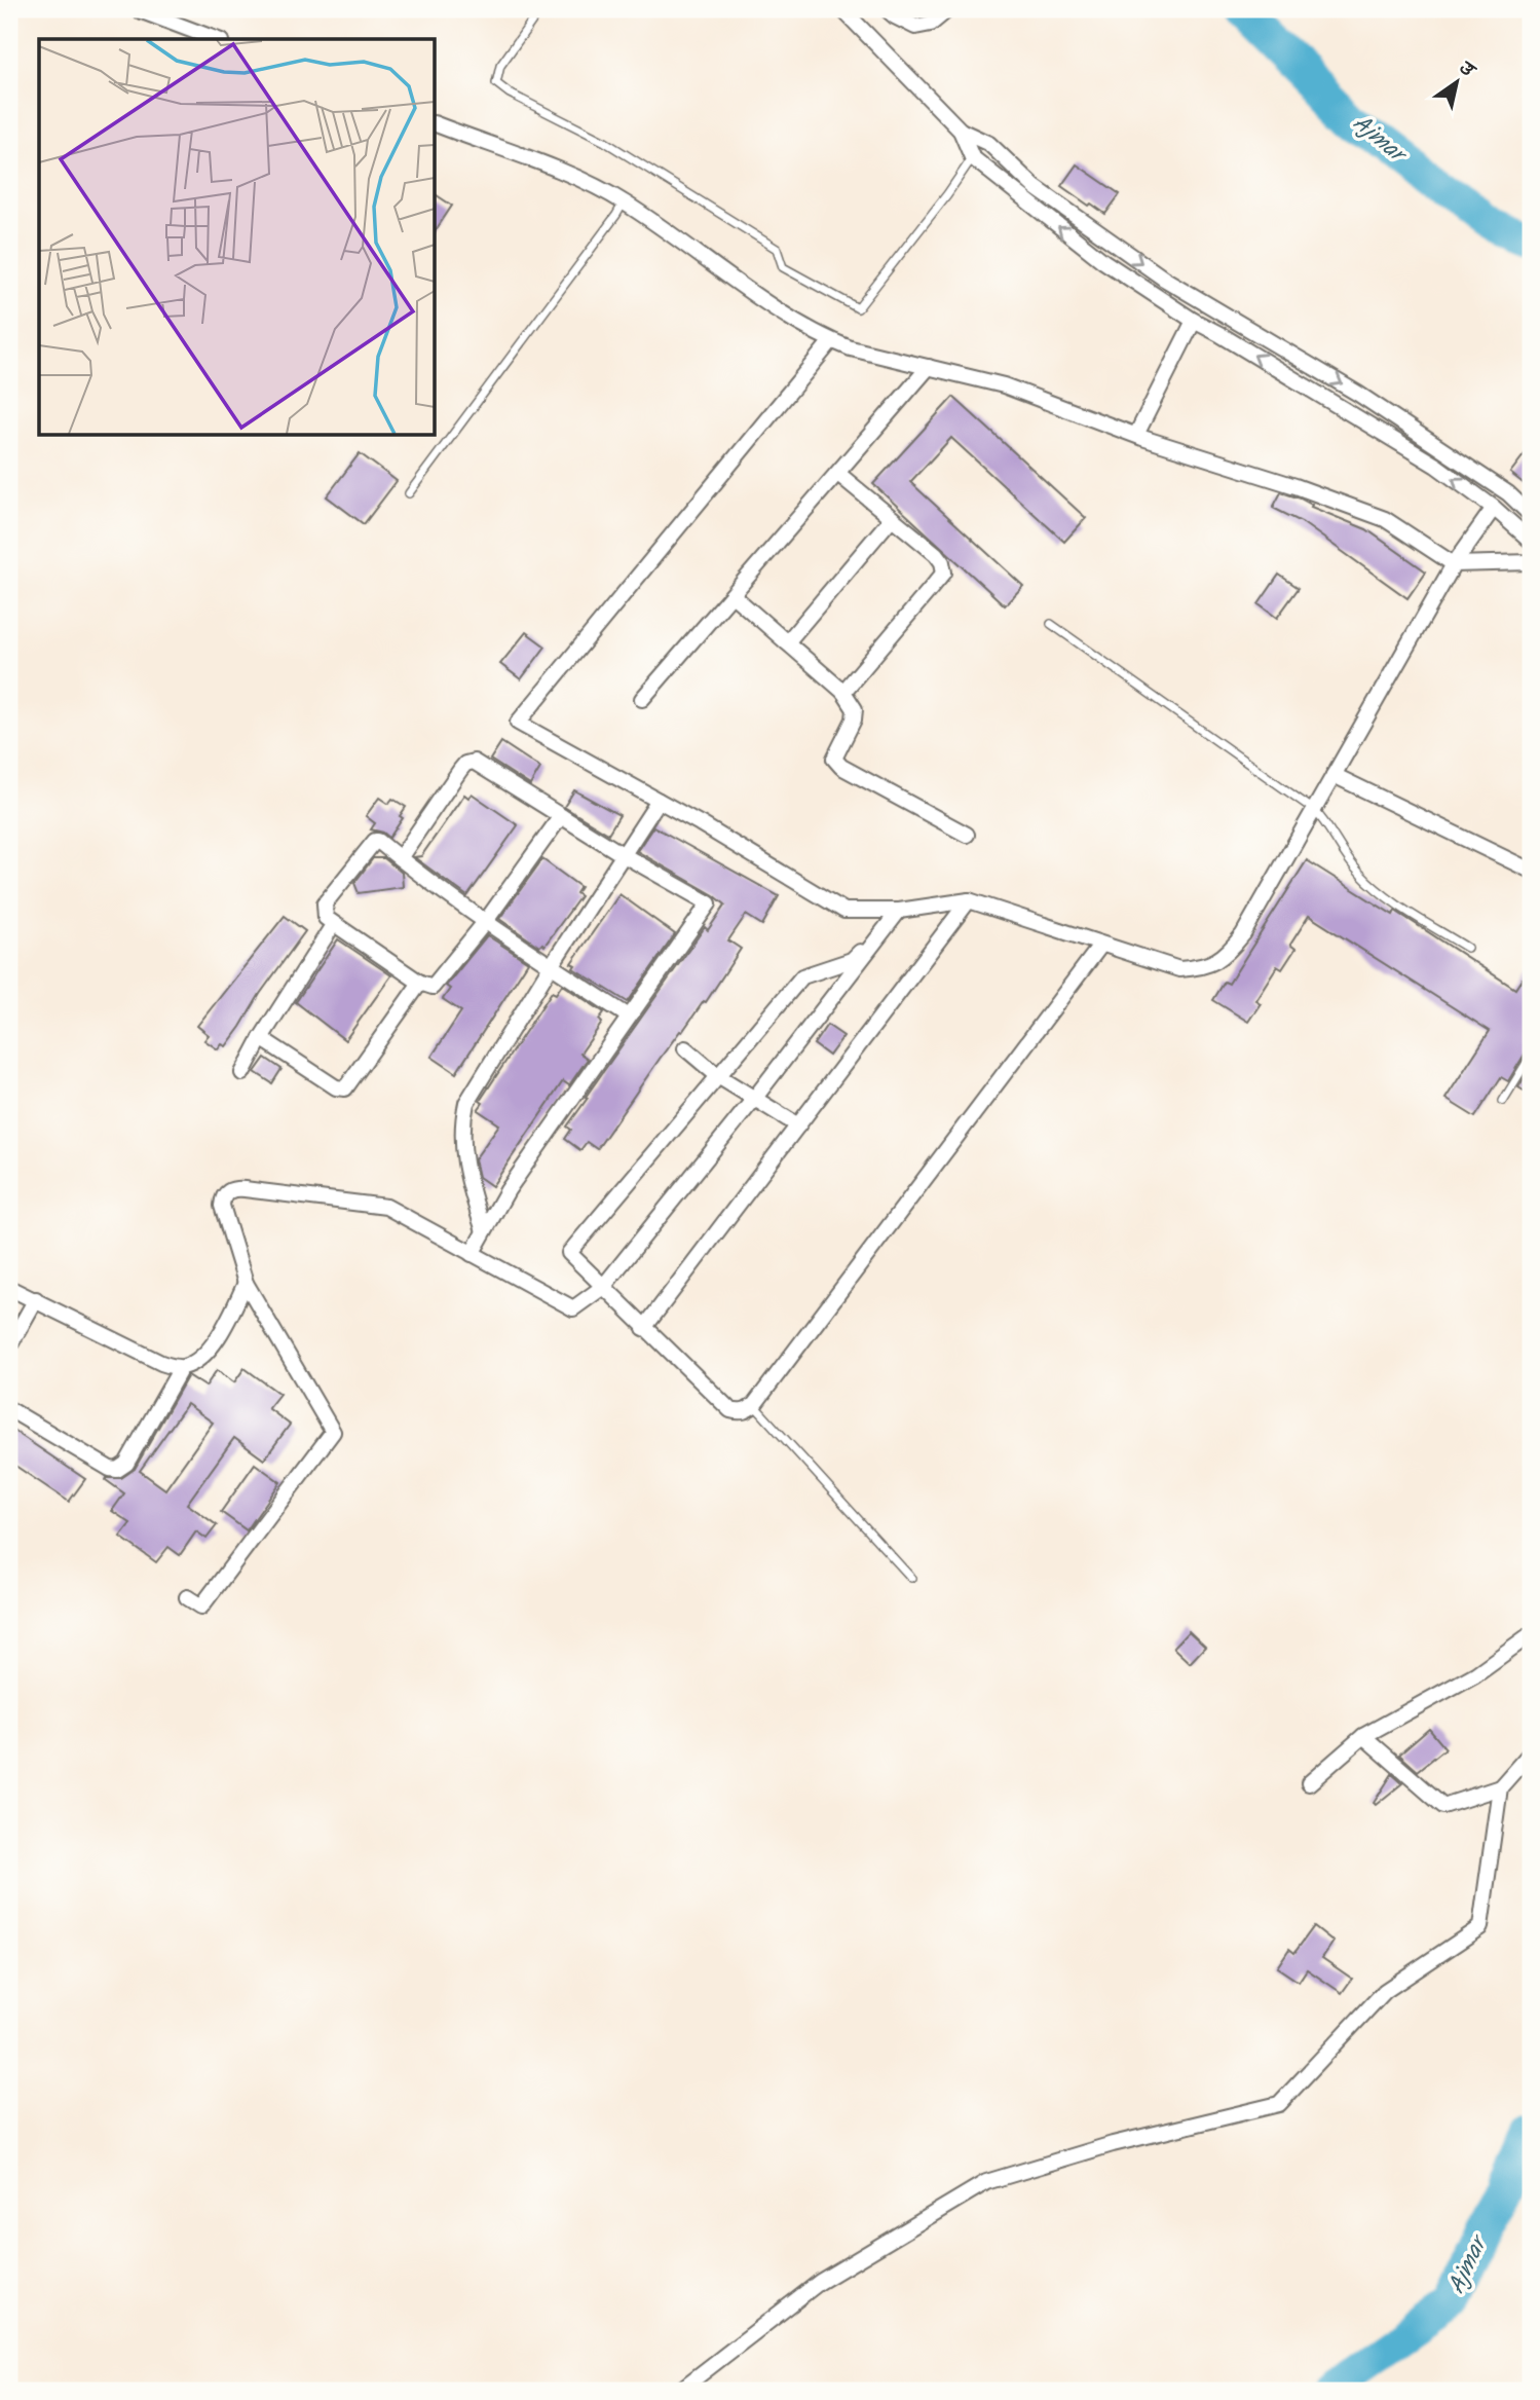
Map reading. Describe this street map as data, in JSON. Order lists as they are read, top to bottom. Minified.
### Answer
{"water":["Ajmar"],"north":"top right"}
